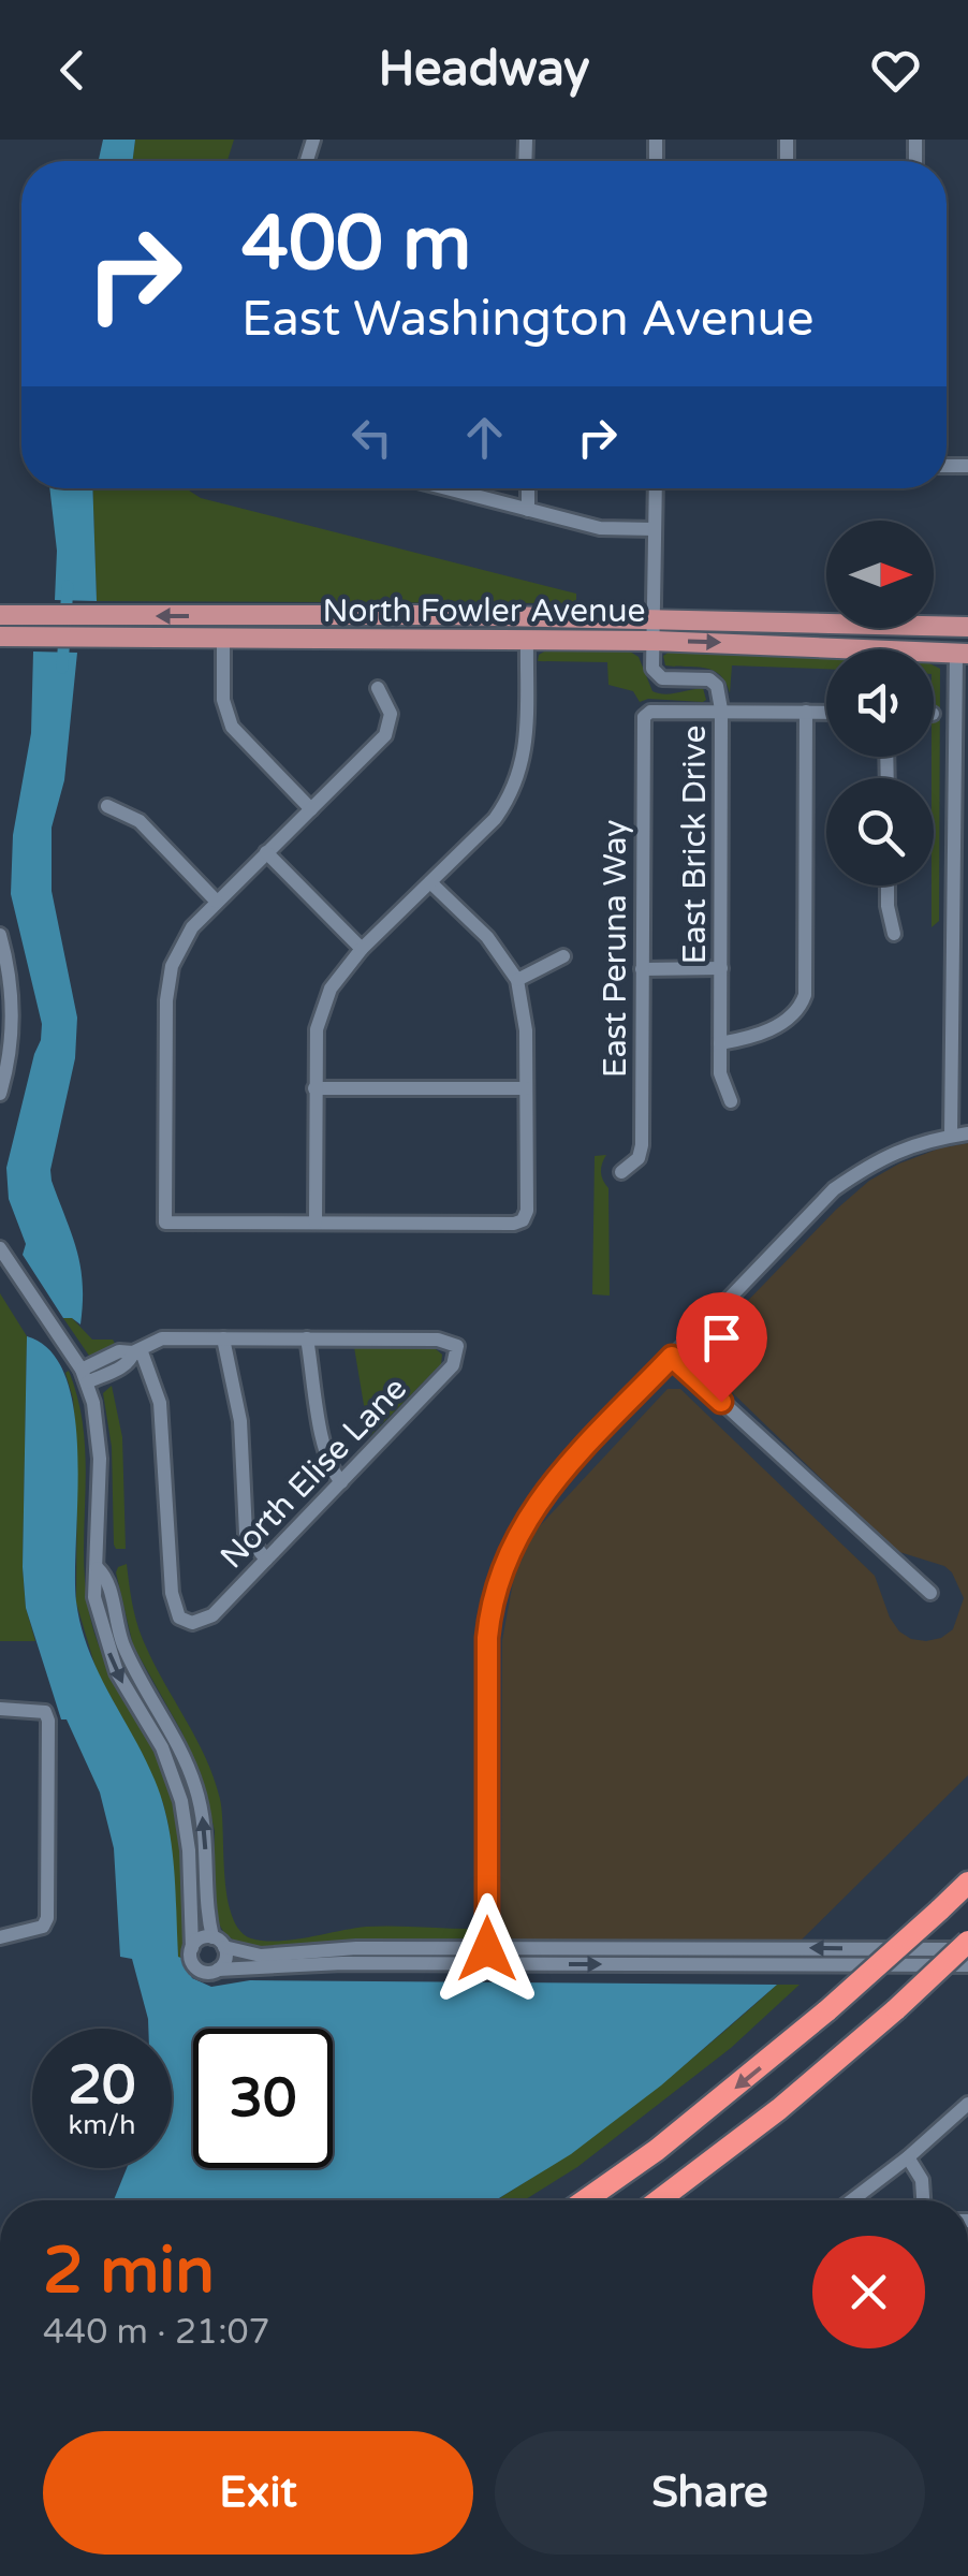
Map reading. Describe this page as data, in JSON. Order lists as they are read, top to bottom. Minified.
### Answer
{"streets":{"main road":["North Fowler Avenue"],"street":["East Brick Drive","East Peruna Way","North Elise Lane"]},"crossings":[["North Fowler Avenue","East Brick Drive"],["East Brick Drive","East Peruna Way"]],"north":"right","page":{"header":"Headway","turn":["400 m","East Washington Avenue"],"speed":"20 km/h","limit":"30","heading":["2 min","440 m · 21:07"],"buttons":["Exit","Share"]}}
